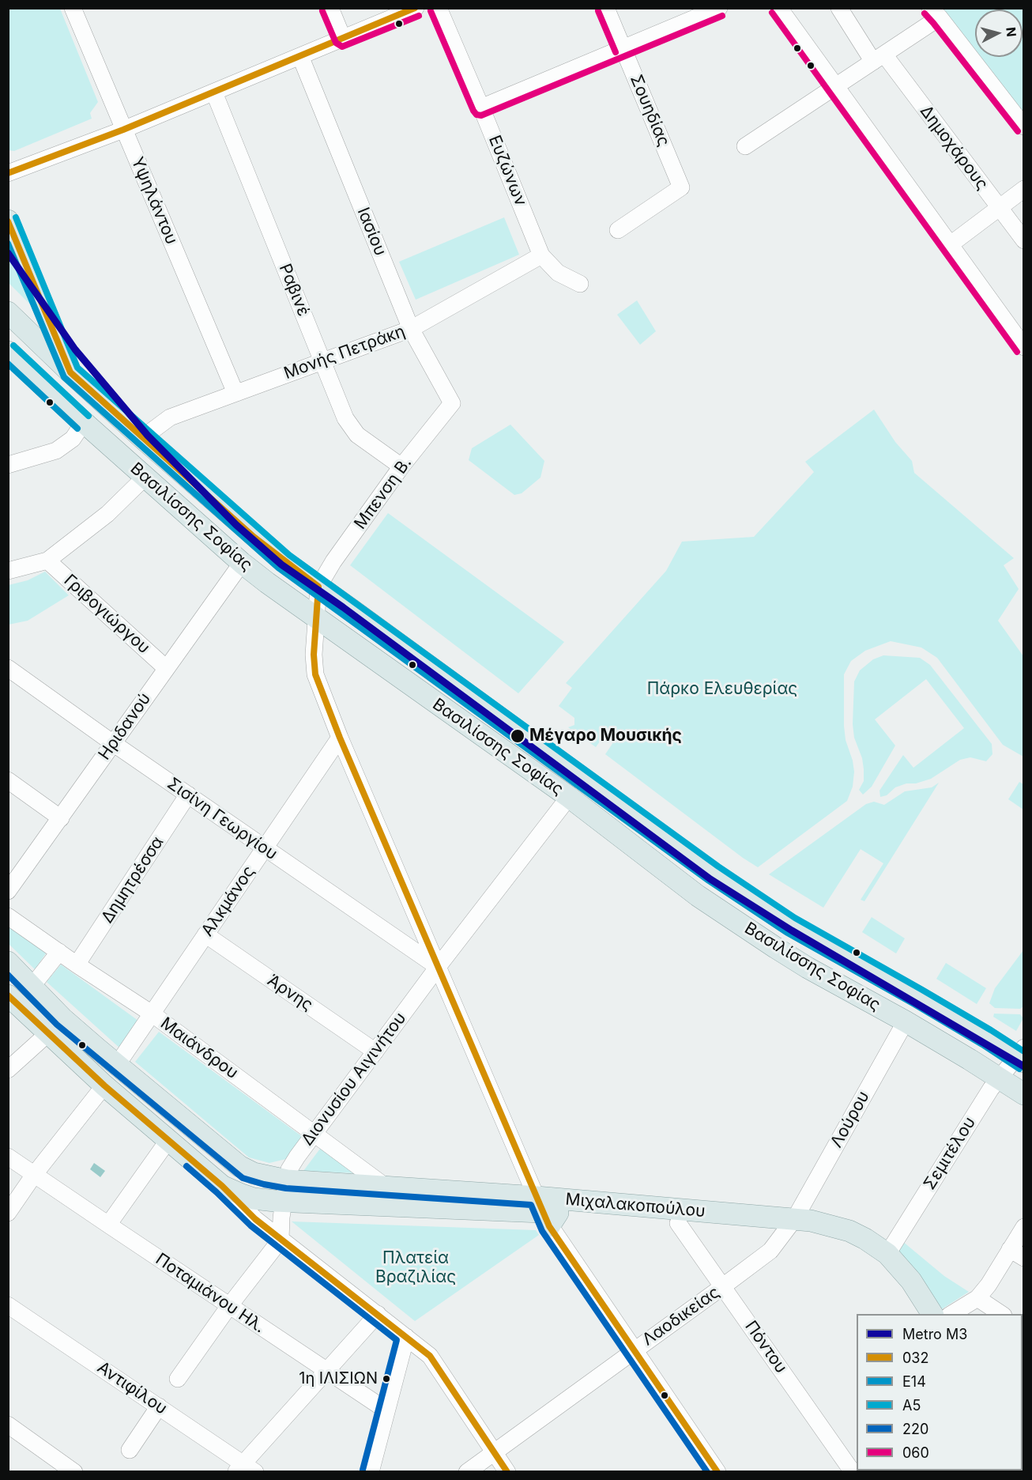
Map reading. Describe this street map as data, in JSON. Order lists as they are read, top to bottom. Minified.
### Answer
{"streets":{"main road":["Βασιλίσσης Σοφίας","Μιχαλακοπούλου"],"street":["Σουηδίας","Δημοχάρους","Ευζώνων","Υψηλάντου","Ιασίου","Ραβινέ","Μονής Πετράκη","Μπενση Β.","Γριβογιώργου","Ηριδανού","Σισίνη Γεωργίου","Δημητρέσσα","Αλκμάνος","Άρνης","Μαιάνδρου","Διονυσίου Αιγινήτου","Λούρου","Σεμιτέλου","Ποταμιάνου Ηλ.","Λαοδικείας","Πόντου","Αντιφίλου"]},"crossings":[["Ευζώνων","Μονής Πετράκη"],["Υψηλάντου","Μονής Πετράκη"],["Ιασίου","Μονής Πετράκη"],["Ιασίου","Μπενση Β."],["Ραβινέ","Μονής Πετράκη"],["Ραβινέ","Μπενση Β."],["Μονής Πετράκη","Βασιλίσσης Σοφίας"],["Μπενση Β.","Βασιλίσσης Σοφίας"],["Βασιλίσσης Σοφίας","Ηριδανού"],["Βασιλίσσης Σοφίας","Διονυσίου Αιγινήτου"],["Βασιλίσσης Σοφίας","Λούρου"],["Βασιλίσσης Σοφίας","Σεμιτέλου"],["Γριβογιώργου","Ηριδανού"],["Ηριδανού","Σισίνη Γεωργίου"],["Σισίνη Γεωργίου","Δημητρέσσα"],["Σισίνη Γεωργίου","Αλκμάνος"],["Σισίνη Γεωργίου","Διονυσίου Αιγινήτου"],["Δημητρέσσα","Μαιάνδρου"],["Αλκμάνος","Άρνης"],["Αλκμάνος","Μαιάνδρου"],["Αλκμάνος","Μιχαλακοπούλου"],["Άρνης","Διονυσίου Αιγινήτου"],["Μαιάνδρου","Διονυσίου Αιγινήτου"],["Μαιάνδρου","Μιχαλακοπούλου"],["Διονυσίου Αιγινήτου","Μιχαλακοπούλου"],["Λούρου","Μιχαλακοπούλου"],["Λούρου","Λαοδικείας"],["Σεμιτέλου","Μιχαλακοπούλου"],["Μιχαλακοπούλου","Λαοδικείας"],["Μιχαλακοπούλου","Πόντου"],["Λαοδικείας","Πόντου"]],"parks":["Πάρκο Ελευθερίας","Πλατεία Βραζιλίας"],"places":["Μέγαρο Μουσικής","1η ΙΛΙΣΙΩΝ"],"lines":["transit line 032","transit line 060","transit line A5","transit line Ε14","metro line Μ3","transit line 220"],"legend":["Metro Μ3","032","Ε14","A5","220","060"],"north":"right"}
